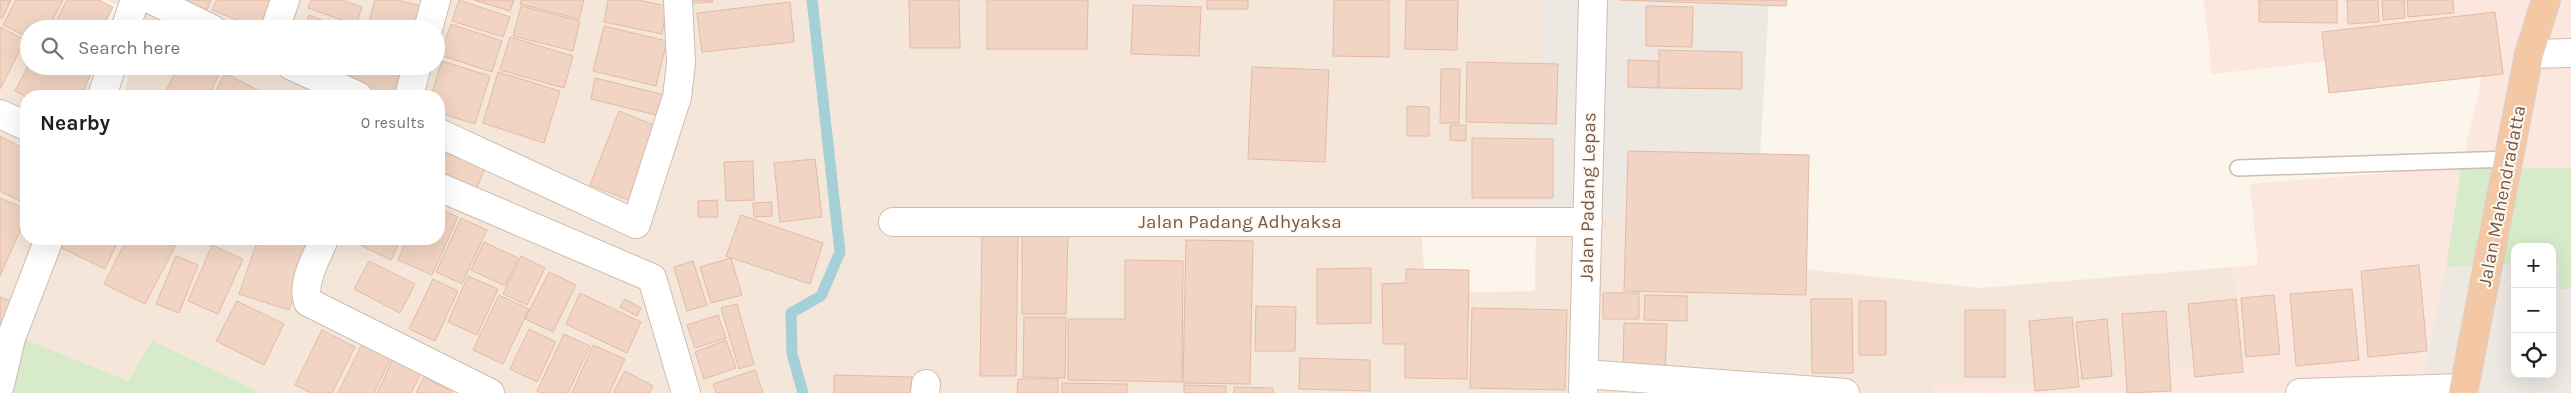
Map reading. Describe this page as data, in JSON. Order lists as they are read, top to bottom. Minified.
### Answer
{"streets":{"highway":["Jalan Mahendradatta"],"street":["Jalan Padang Lepas","Jalan Padang Adhyaksa"]},"crossings":[["Jalan Padang Lepas","Jalan Padang Adhyaksa"]],"page":{"search":"Search here","heading":["Nearby","0 results"],"map_buttons":["+","−"]}}
